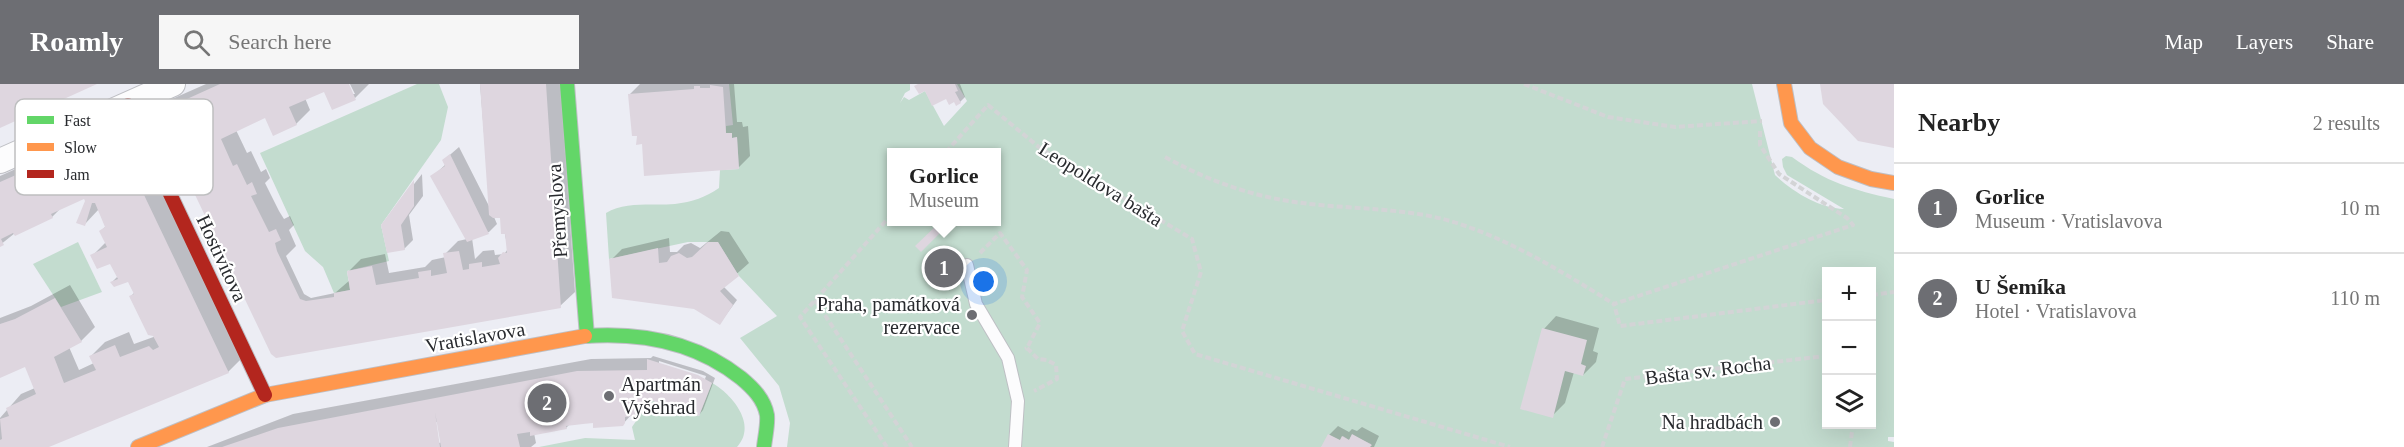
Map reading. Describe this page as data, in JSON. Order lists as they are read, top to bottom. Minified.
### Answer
{"streets":{"street":["Přemyslova","Hostivítova","Vratislavova"],"path":["Leopoldova bašta","Bašta sv. Rocha"]},"crossings":[["Přemyslova","Vratislavova"],["Hostivítova","Vratislavova"]],"places":["Praha, památková rezervace","Apartmán Vyšehrad","Na hradbách"],"legend":["Fast","Slow","Jam"],"page":{"header":"Roamly","search":"Search here","nav":["Map","Layers","Share"],"heading":["Nearby","2 results"],"popup":["Gorlice","Museum"],"list":[{"mark":"1","name":"Gorlice","note":"Museum · Vratislavova","value":"10 m"},{"mark":"2","name":"U Šemíka","note":"Hotel · Vratislavova","value":"110 m"}],"pins":["1","2"],"map_buttons":["+","−"]}}
